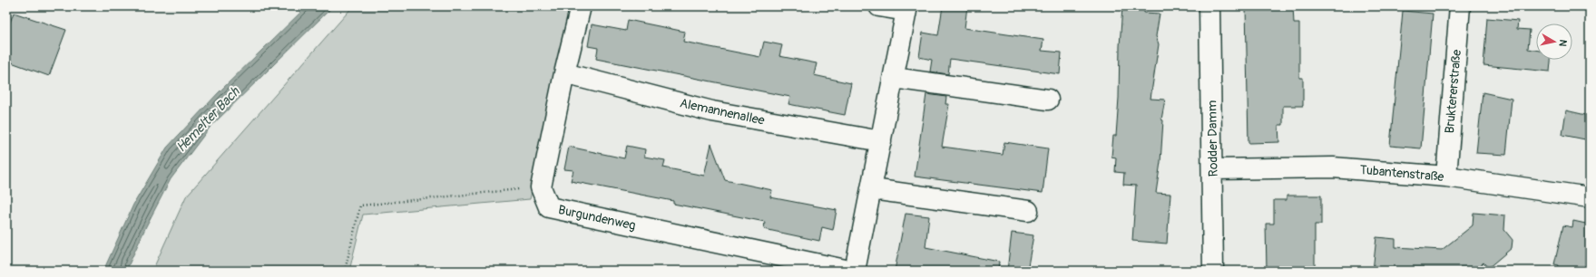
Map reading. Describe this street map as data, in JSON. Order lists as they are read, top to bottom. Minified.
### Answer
{"streets":{"street":["Bruktererstraße","Alemannenallee","Rodder Damm","Tubantenstraße","Burgundenweg"]},"crossings":[["Bruktererstraße","Tubantenstraße"],["Rodder Damm","Tubantenstraße"]],"water":["Hemelter Bach"],"north":"right"}
